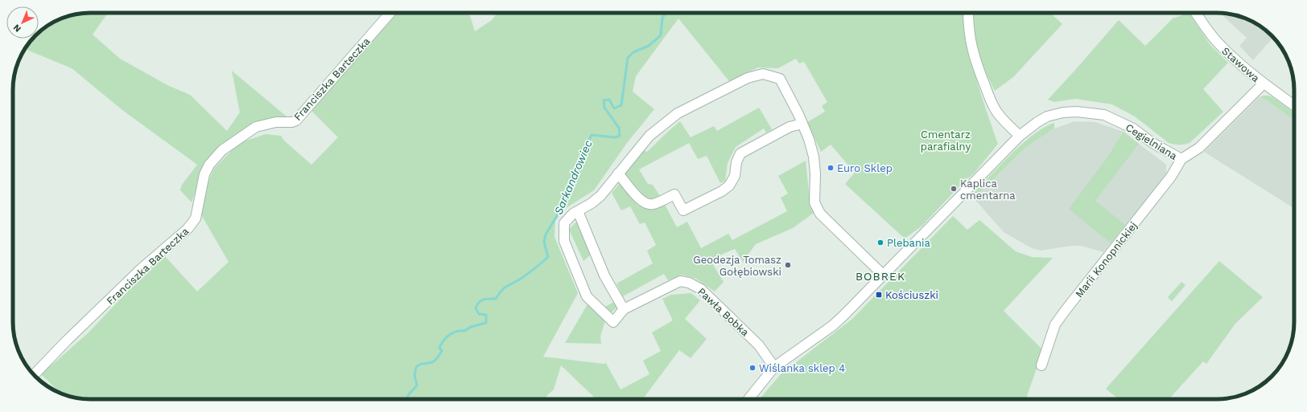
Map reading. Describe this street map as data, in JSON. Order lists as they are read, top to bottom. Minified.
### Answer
{"streets":{"street":["Stawowa","Franciszka Barteczka","Cegielniana","Marii Konopnickiej","Pawła Bobka"]},"crossings":[["Stawowa","Cegielniana"],["Cegielniana","Marii Konopnickiej"],["Cegielniana","Pawła Bobka"]],"districts":["BOBREK"],"water":["Sarkandrowiec"],"parks":["Cmentarz parafialny"],"places":{"other":["Euro Sklep","Kaplica cmentarna","Plebania","Geodezja Tomasz Gołębiowski","Wiślanka sklep 4"],"transit":["Kościuszki"]},"north":"bottom left"}
